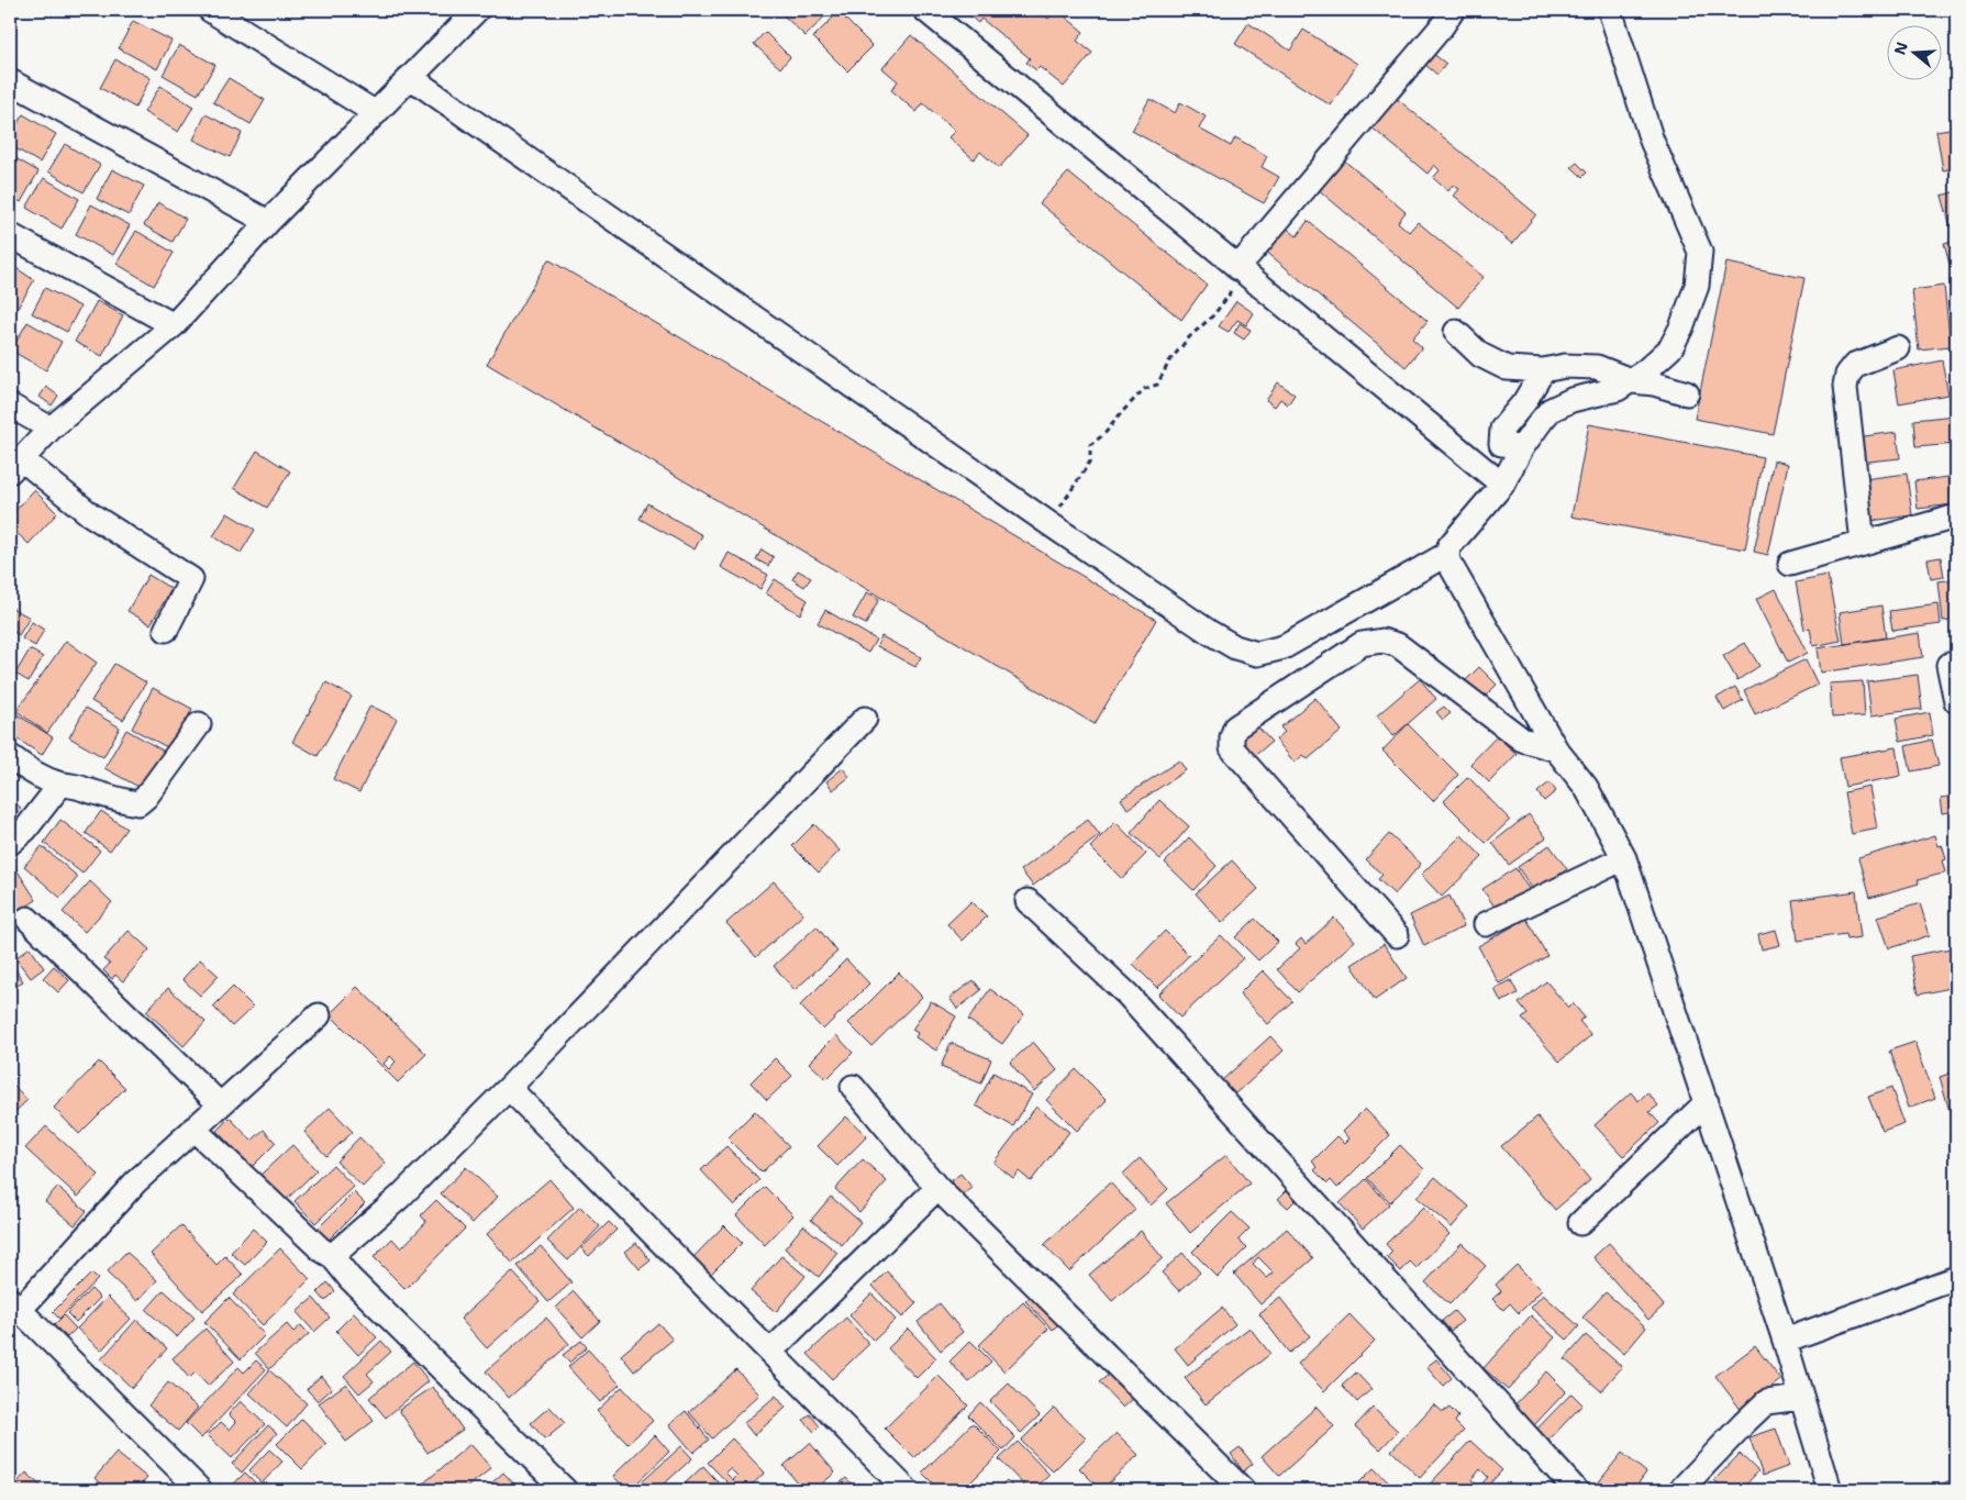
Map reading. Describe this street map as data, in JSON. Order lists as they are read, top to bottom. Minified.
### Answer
{"north":"left"}
